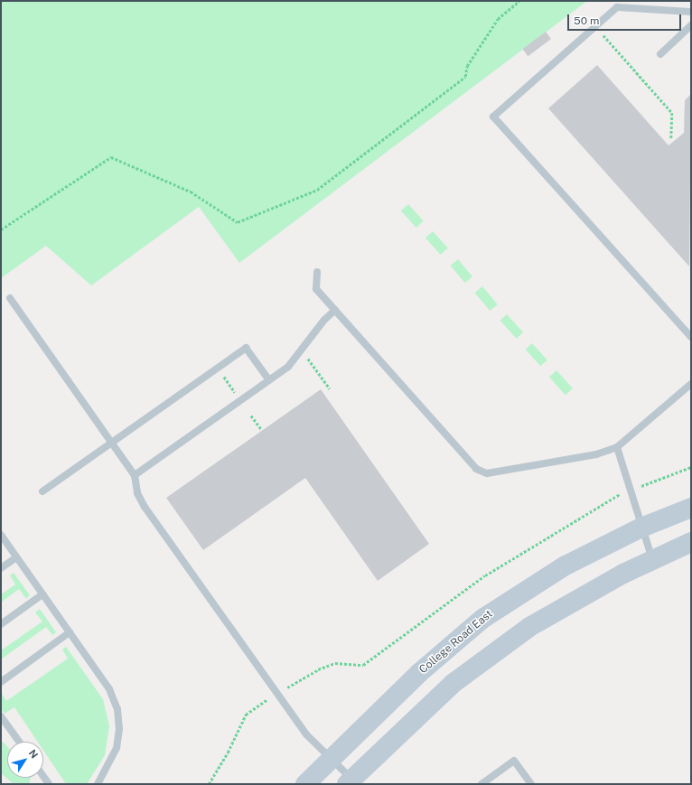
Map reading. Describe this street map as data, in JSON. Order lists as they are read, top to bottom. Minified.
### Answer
{"streets":{"street":["College Road East"]},"scale_bar":"50 m","north":"top right"}
